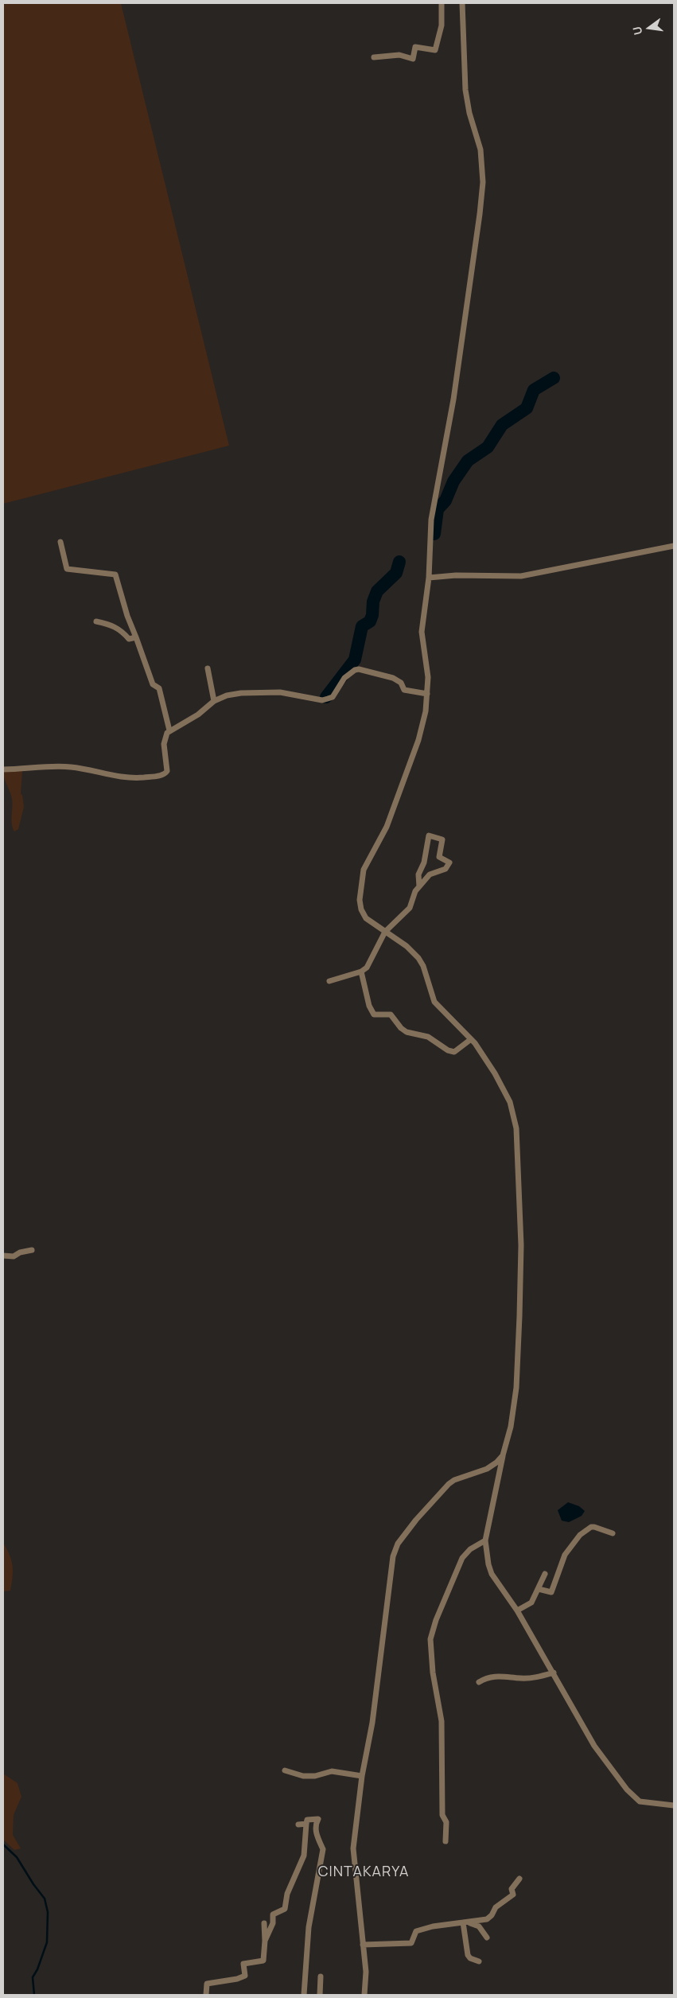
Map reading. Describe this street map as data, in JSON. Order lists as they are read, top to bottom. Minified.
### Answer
{"districts":["CINTAKARYA"],"north":"left"}
